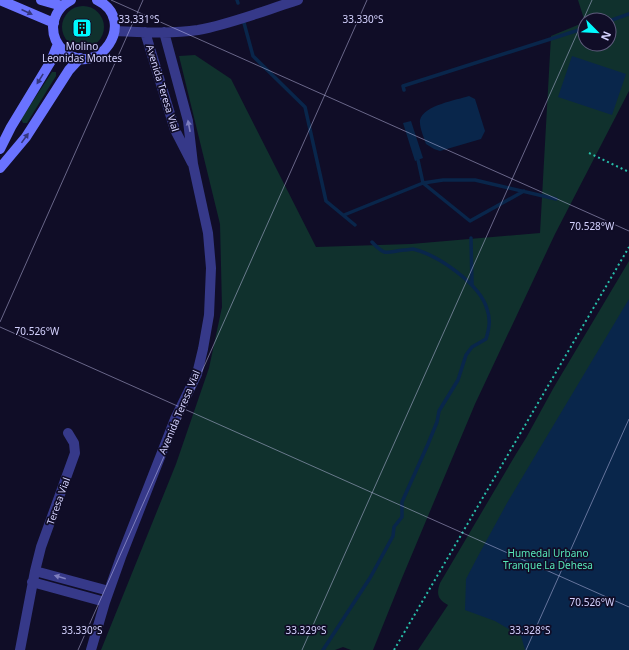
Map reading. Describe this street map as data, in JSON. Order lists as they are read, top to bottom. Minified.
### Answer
{"streets":{"street":["Avenida Teresa Vial","Teresa Vial"]},"parks":["Humedal Urbano Tranque La Dehesa"],"places":{"building":["Molino Leonidas Montes"]},"north":"bottom right","coordinates":["33.330°S","33.331°S","70.528°W","70.526°W","33.329°S","33.328°S"]}
